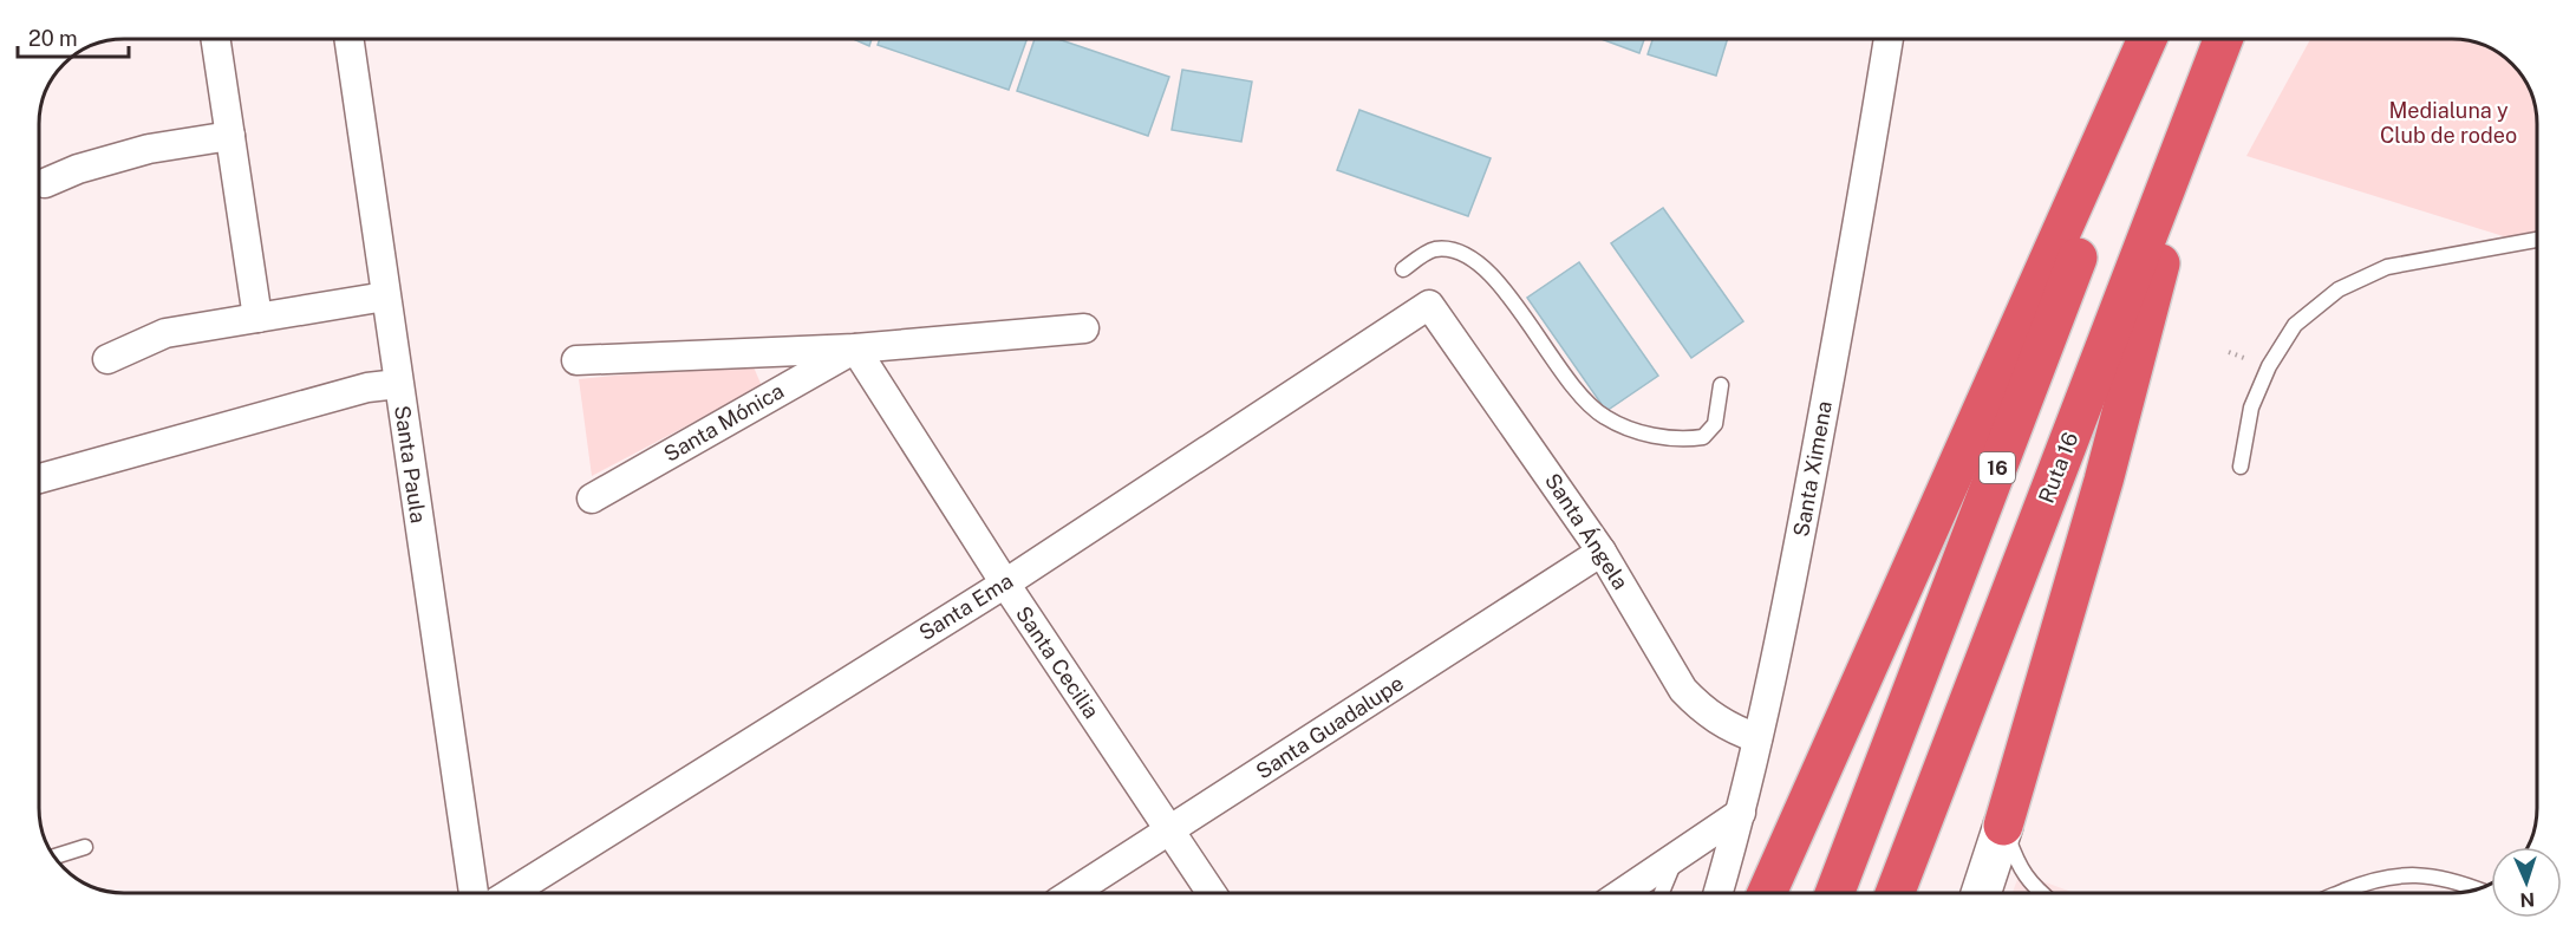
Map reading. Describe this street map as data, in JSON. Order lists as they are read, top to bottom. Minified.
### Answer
{"streets":{"highway":["16","Ruta 16"],"street":["Santa Mónica","Santa Paula","Santa Ximena","Santa Ángela","Santa Ema","Santa Cecilia","Santa Guadalupe"]},"crossings":[["Santa Mónica","Santa Cecilia"],["Santa Ximena","Santa Ángela"],["Santa Ángela","Santa Ema"],["Santa Ángela","Santa Guadalupe"],["Santa Ema","Santa Cecilia"],["Santa Cecilia","Santa Guadalupe"]],"parks":["Medialuna y Club de rodeo"],"scale_bar":"20 m","north":"bottom"}
